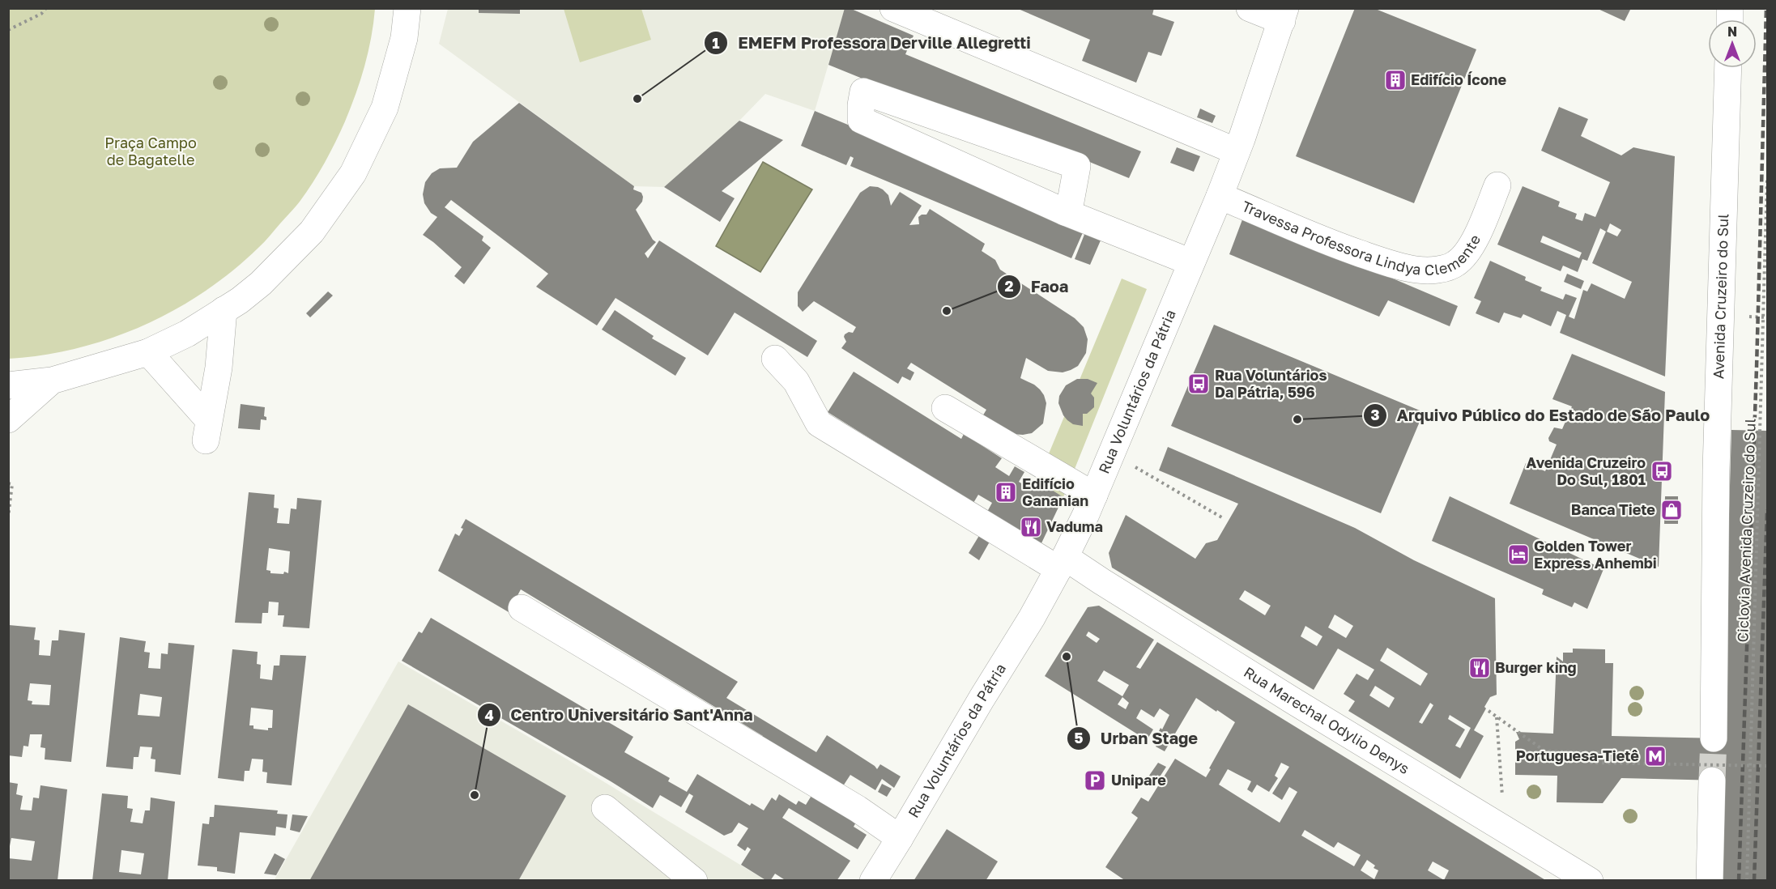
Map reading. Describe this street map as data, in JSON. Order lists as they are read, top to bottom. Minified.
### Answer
{"streets":{"main road":["Travessa Professora Lindya Clemente","Avenida Cruzeiro do Sul","Rua Voluntários da Pátria","Rua Marechal Odylio Denys"],"path":["Ciclovia Avenida Cruzeiro do Sul"]},"crossings":[["Travessa Professora Lindya Clemente","Rua Voluntários da Pátria"],["Rua Voluntários da Pátria","Rua Marechal Odylio Denys"]],"parks":["Praça Campo de Bagatelle"],"places":{"building":["Edifício Ícone","Edifício Gananian"],"other":["EMEFM Professora Derville Allegretti","Faoa","Arquivo Público do Estado de São Paulo","Urban Stage","Centro Universitário Sant'Anna"],"bus stop":["Rua Voluntários Da Pátria, 596","Avenida Cruzeiro Do Sul, 1801"],"shop":["Banca Tiete"],"restaurant":["Vaduma","Burger king"],"hotel":["Golden Tower Express Anhembi"],"metro station":["Portuguesa-Tietê"],"parking":["Unipare"]},"north":"top"}
